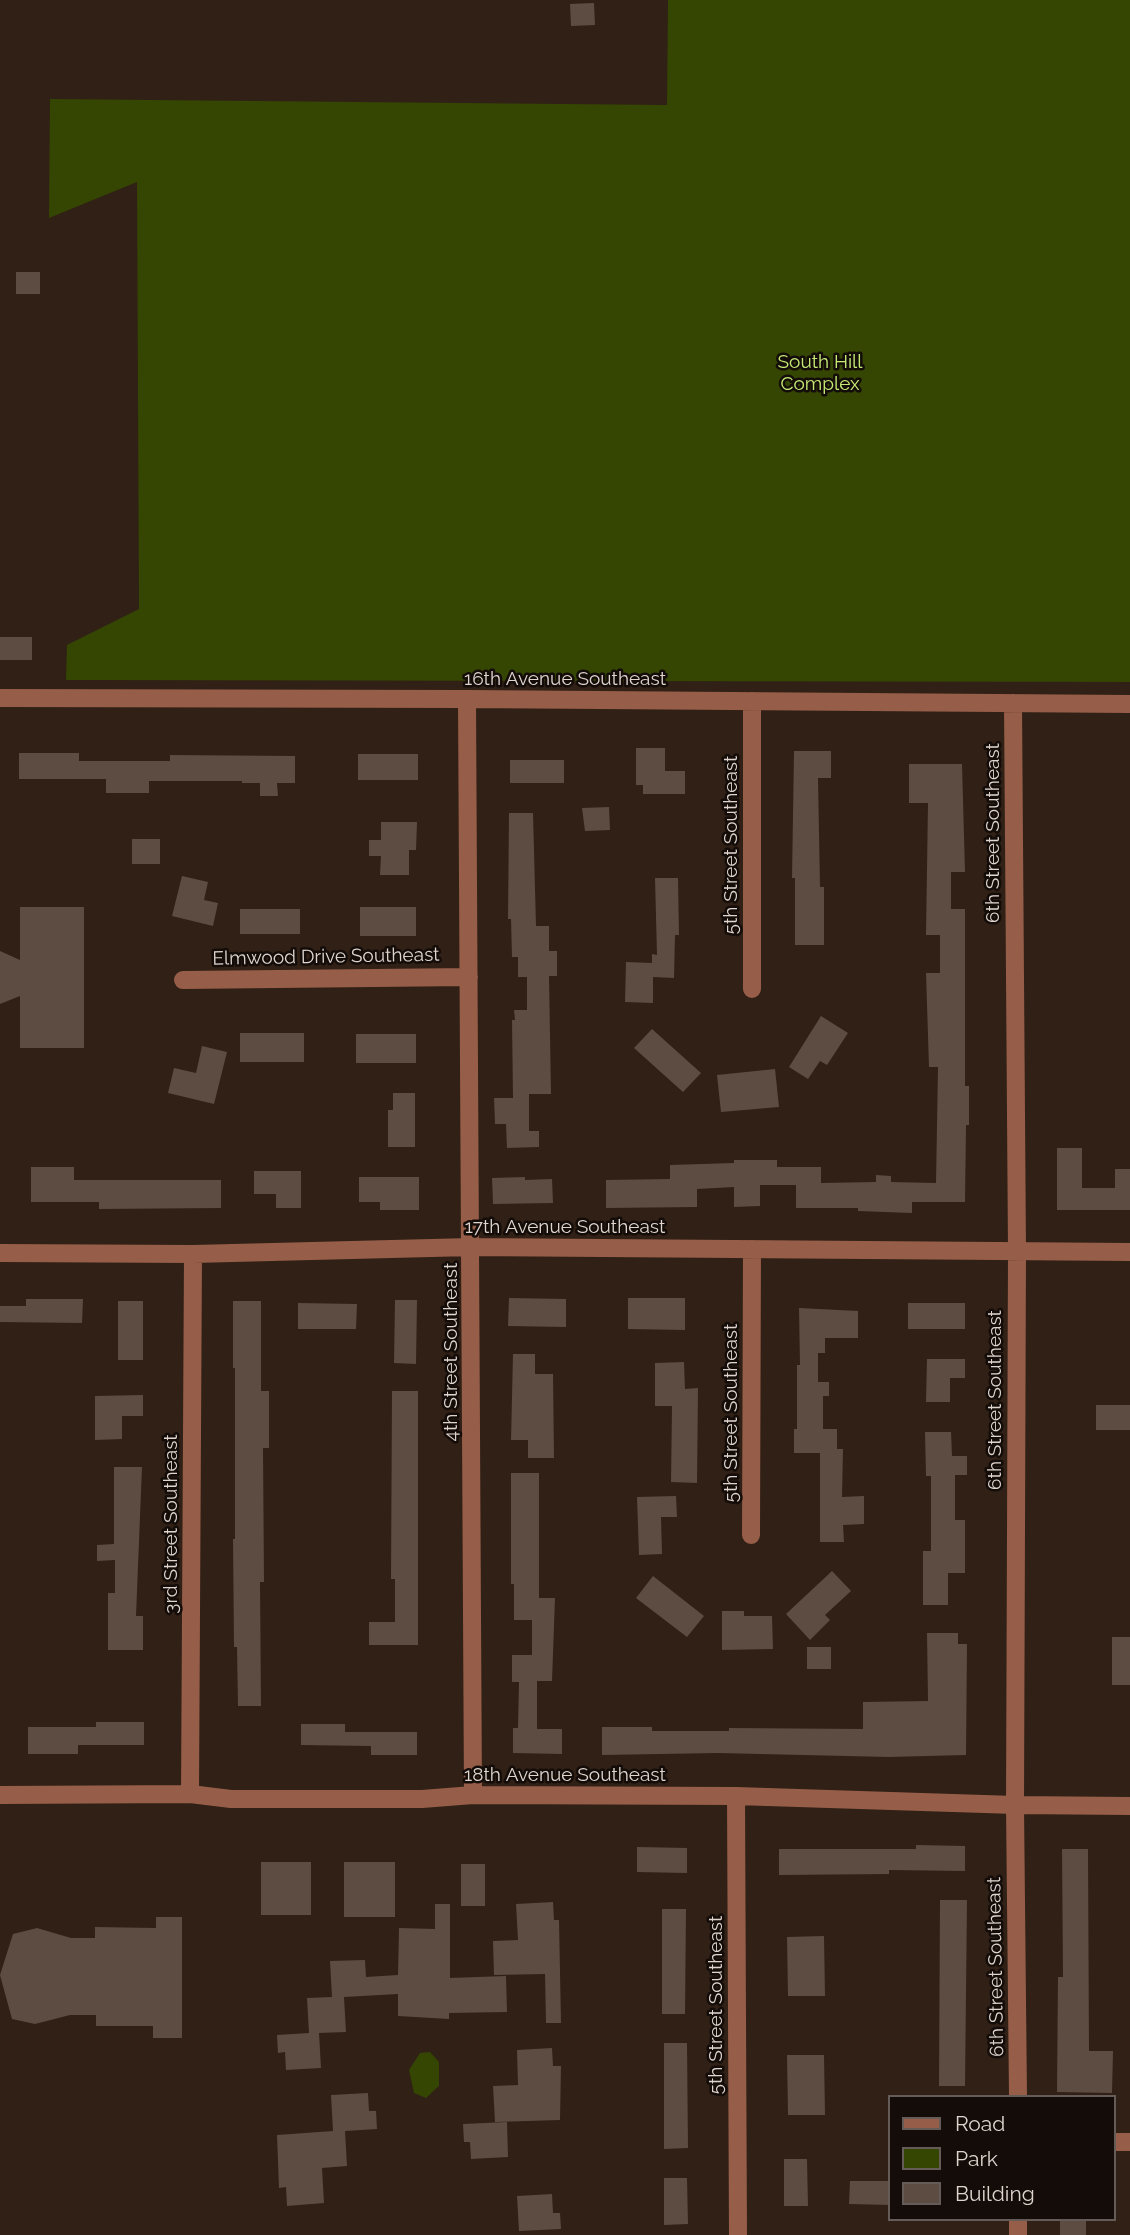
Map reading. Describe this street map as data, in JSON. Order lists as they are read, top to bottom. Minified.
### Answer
{"streets":{"street":["16th Avenue Southeast","6th Street Southeast","5th Street Southeast","Elmwood Drive Southeast","17th Avenue Southeast","4th Street Southeast","3rd Street Southeast","18th Avenue Southeast"]},"crossings":[["16th Avenue Southeast","6th Street Southeast"],["16th Avenue Southeast","5th Street Southeast"],["16th Avenue Southeast","4th Street Southeast"],["6th Street Southeast","17th Avenue Southeast"],["6th Street Southeast","18th Avenue Southeast"],["5th Street Southeast","17th Avenue Southeast"],["5th Street Southeast","18th Avenue Southeast"],["Elmwood Drive Southeast","4th Street Southeast"],["17th Avenue Southeast","4th Street Southeast"],["17th Avenue Southeast","3rd Street Southeast"],["4th Street Southeast","18th Avenue Southeast"],["3rd Street Southeast","18th Avenue Southeast"]],"parks":["South Hill Complex"],"legend":["Road","Park","Building"]}
